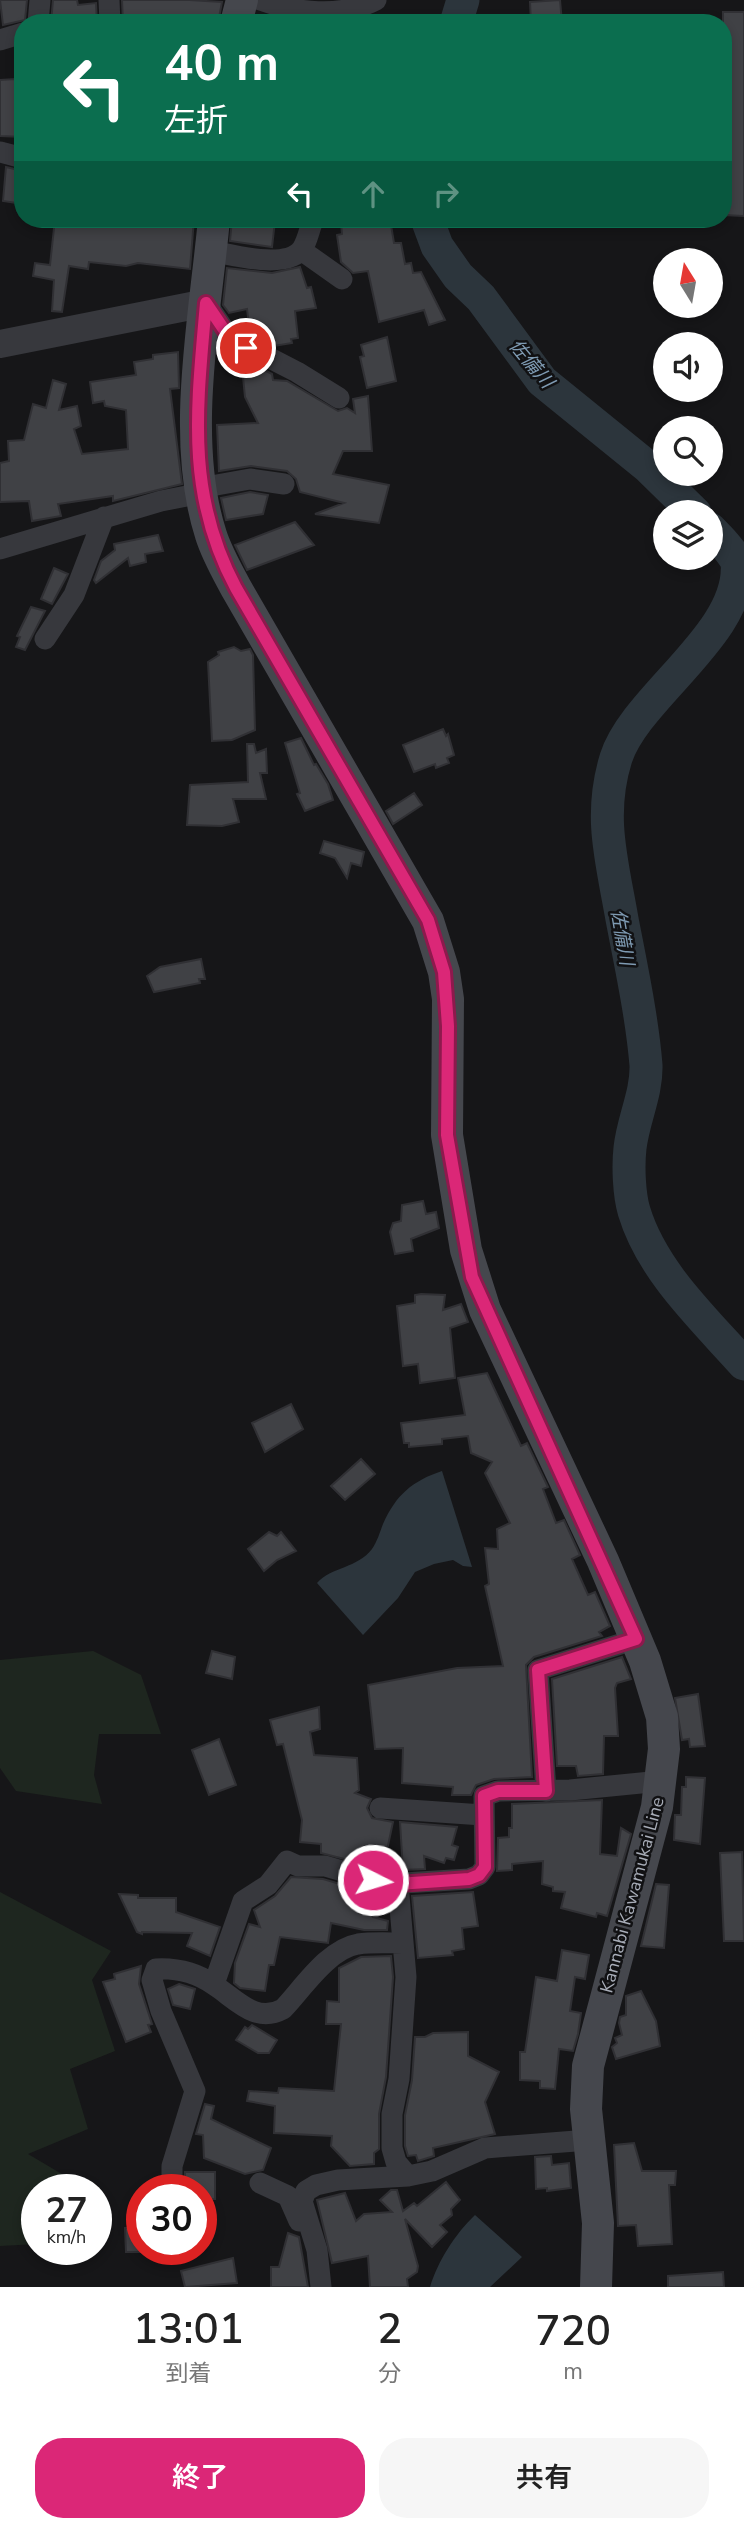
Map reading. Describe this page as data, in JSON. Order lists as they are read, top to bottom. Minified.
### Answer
{"streets":{"main road":["Kannabi Kawamukai Line"]},"water":["佐備川"],"north":"top","page":{"turn":["40 m","左折"],"speed":"27 km/h","limit":"30","eta":["13:01","到着","2","分","720","m"],"buttons":["終了","共有"]}}
